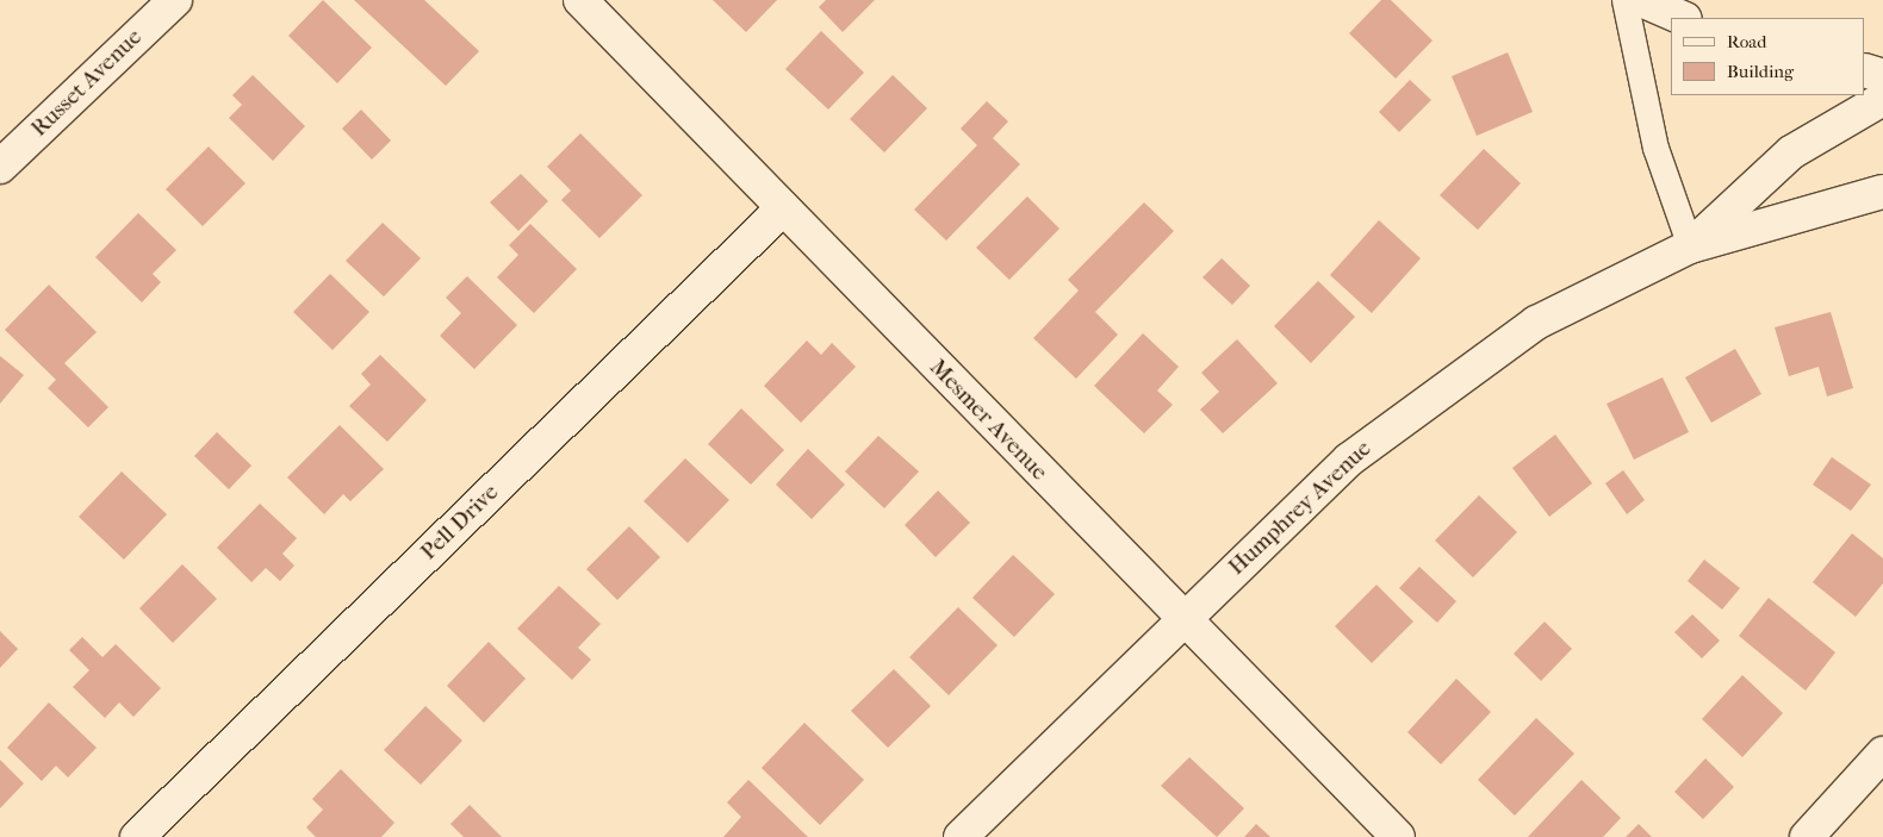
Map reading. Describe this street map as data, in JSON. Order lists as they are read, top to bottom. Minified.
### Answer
{"streets":{"street":["Russet Avenue","Mesmer Avenue","Humphrey Avenue","Pell Drive"]},"crossings":[["Mesmer Avenue","Humphrey Avenue"],["Mesmer Avenue","Pell Drive"]],"legend":["Road","Building"]}
